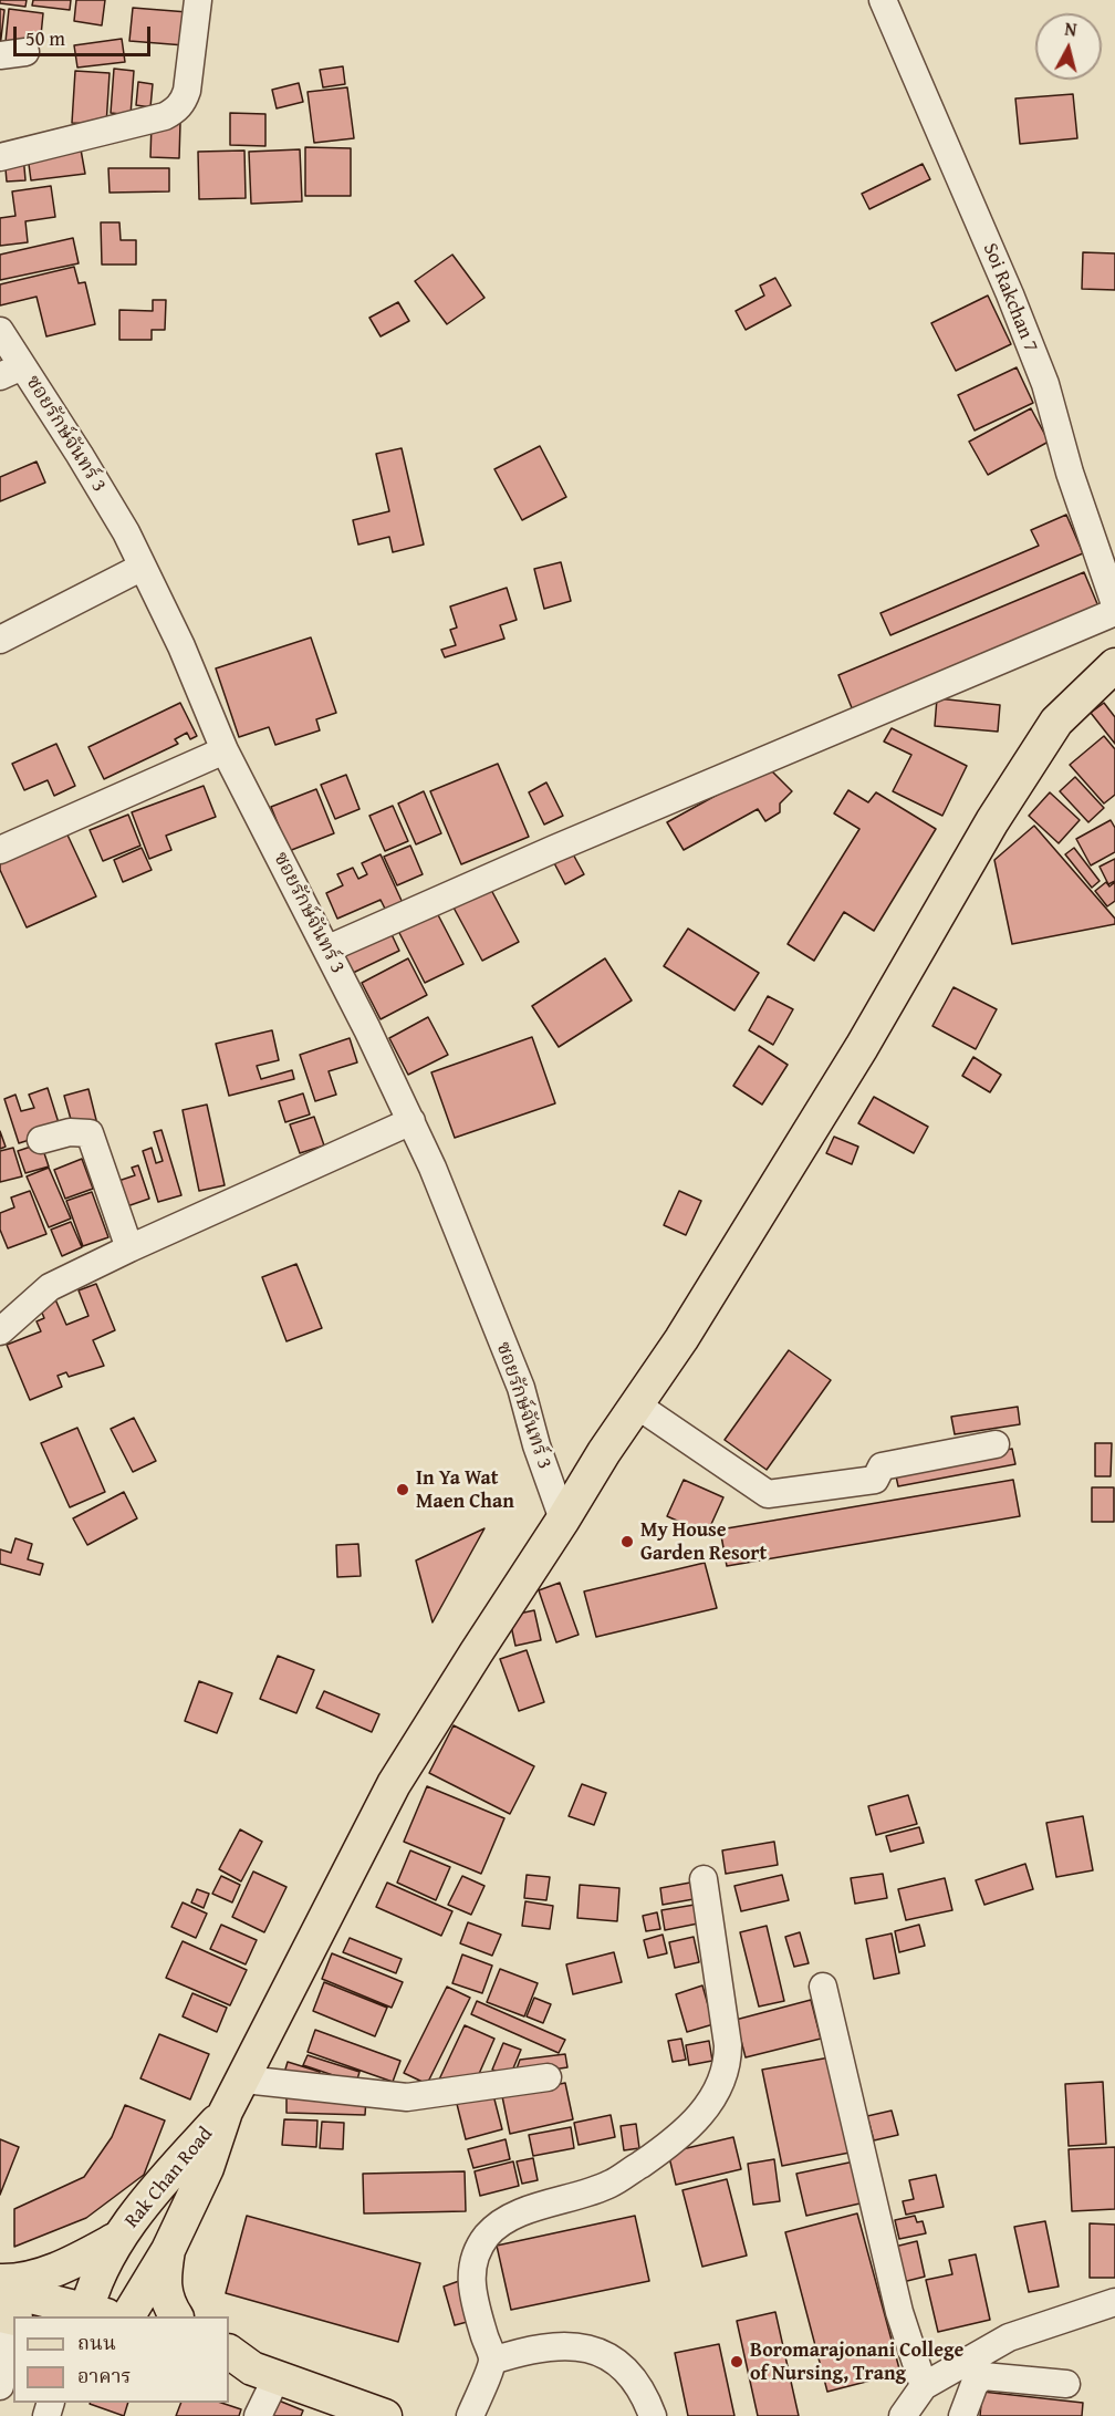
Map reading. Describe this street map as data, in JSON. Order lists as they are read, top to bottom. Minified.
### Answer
{"streets":{"main road":["Rak Chan Road"],"street":["Soi Rakchan 7","ซอยรักษ์จันทร์ 3"]},"places":["In Ya Wat Maen Chan","My House Garden Resort","Boromarajonani College of Nursing, Trang"],"legend":["ถนน","อาคาร"],"scale_bar":"50 m","north":"top"}
